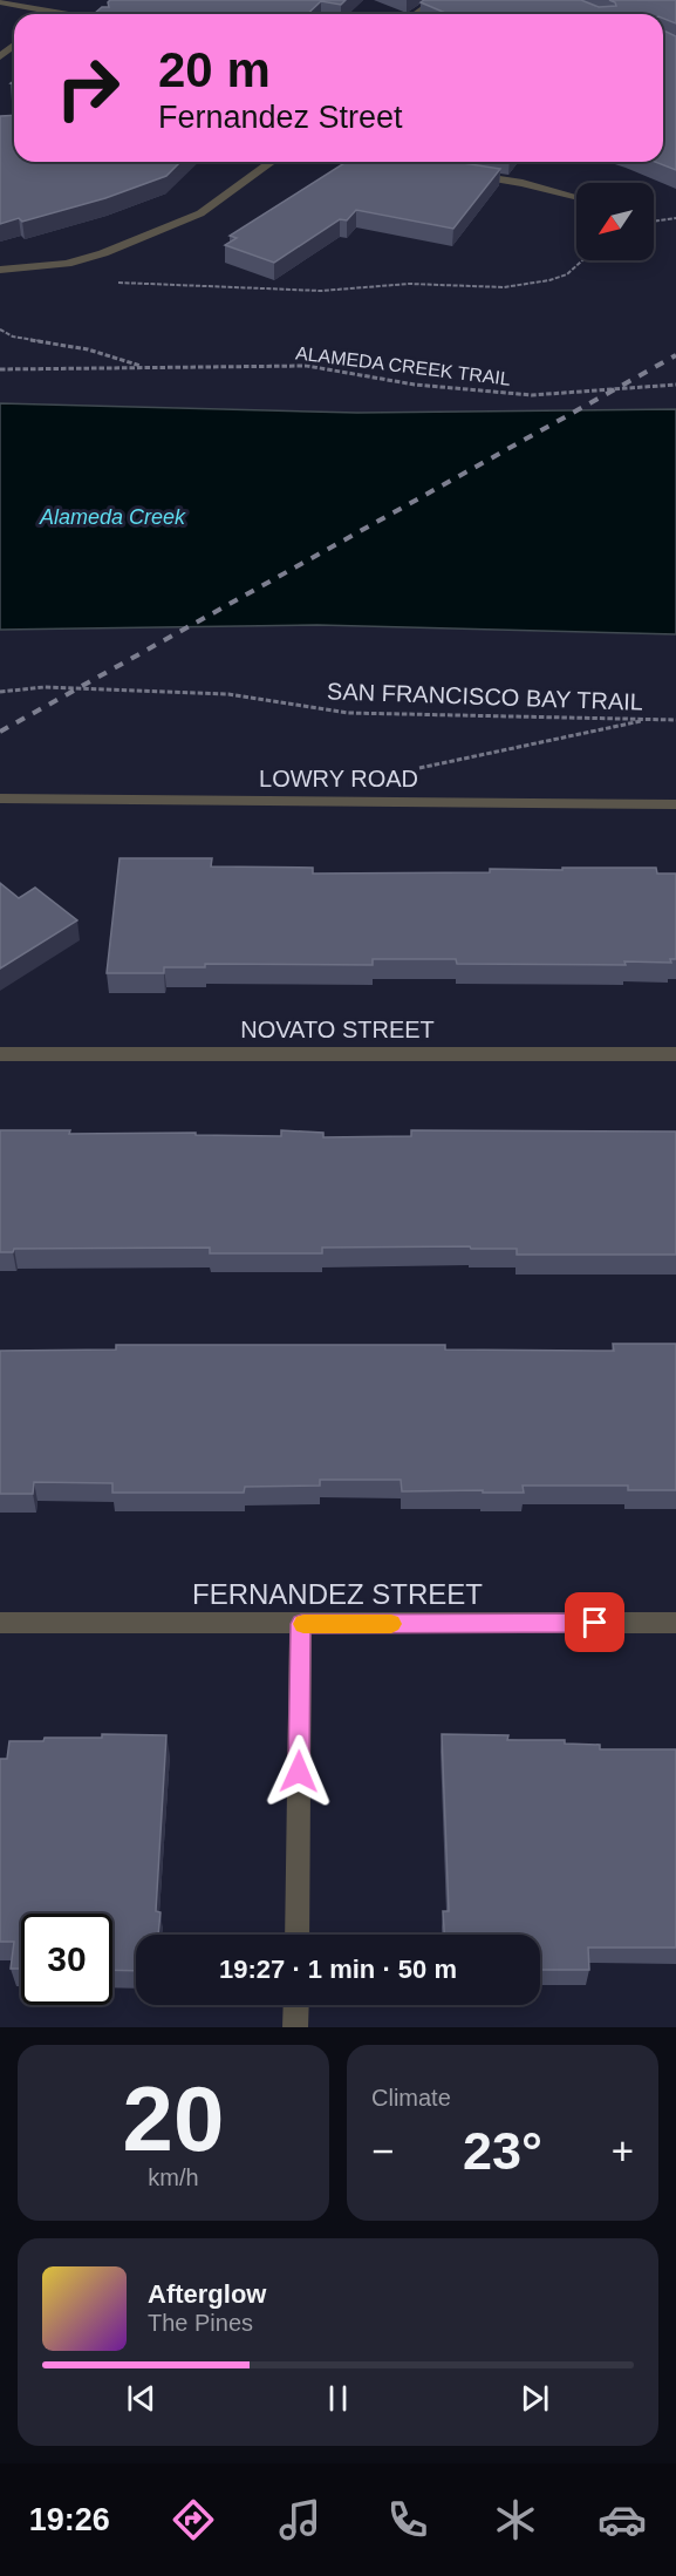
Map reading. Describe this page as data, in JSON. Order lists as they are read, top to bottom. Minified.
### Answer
{"streets":{"street":["LOWRY ROAD","NOVATO STREET","FERNANDEZ STREET"],"path":["ALAMEDA CREEK TRAIL","SAN FRANCISCO BAY TRAIL"]},"water":["Alameda Creek"],"north":"bottom left","page":{"turn":["20 m","Fernandez Street"],"limit":"30","trip":"19:27 · 1 min · 50 m","tile":[["20","km/h"],"Climate"],"heat":["−","23°","+"],"song":["Afterglow","The Pines"],"tabs":"19:26"}}
